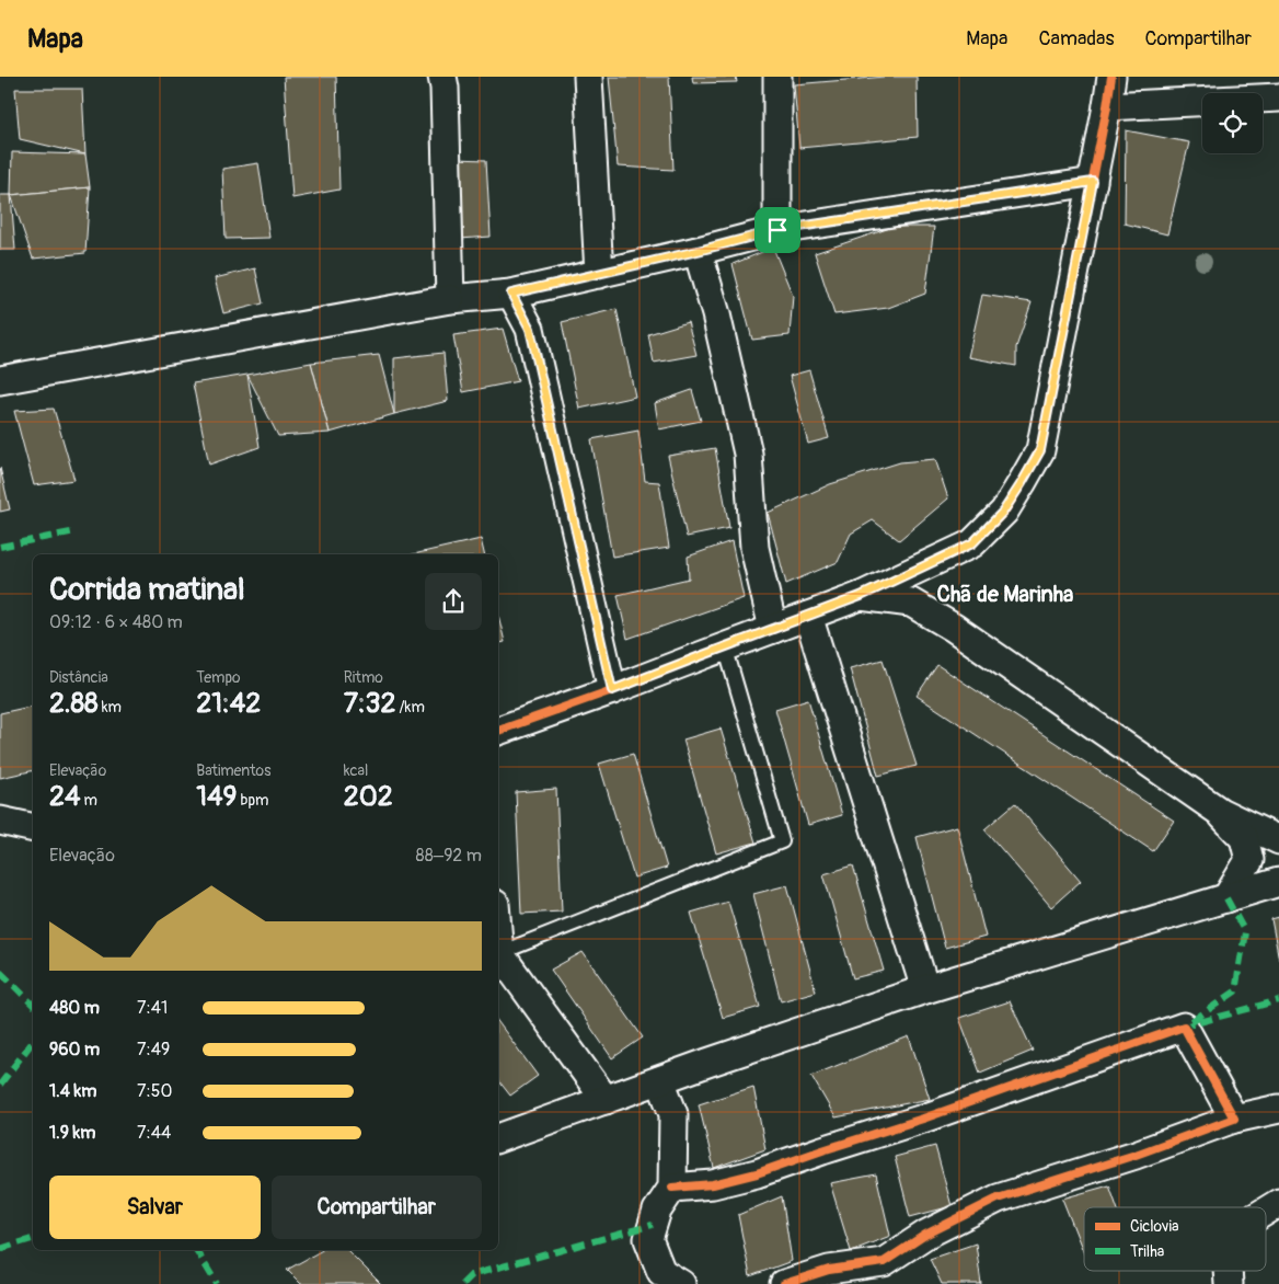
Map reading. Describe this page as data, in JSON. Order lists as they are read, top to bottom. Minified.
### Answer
{"districts":["Chã de Marinha"],"legend":["Ciclovia","Trilha"],"page":{"header":"Mapa","nav":["Mapa","Camadas","Compartilhar"],"heading":["Corrida matinal","09:12 · 6 × 480 m"],"stats":[["Distância","2.88 km"],["Tempo","21:42"],["Ritmo","7:32 /km"],["Elevação","24 m"],["Batimentos","149 bpm"],["kcal","202"]],"chart":["Elevação","88–92 m"],"list":[{"name":"480 m","note":"7:41"},{"name":"960 m","note":"7:49"},{"name":"1.4 km","note":"7:50"},{"name":"1.9 km","note":"7:44"}],"buttons":["Salvar","Compartilhar"]}}
